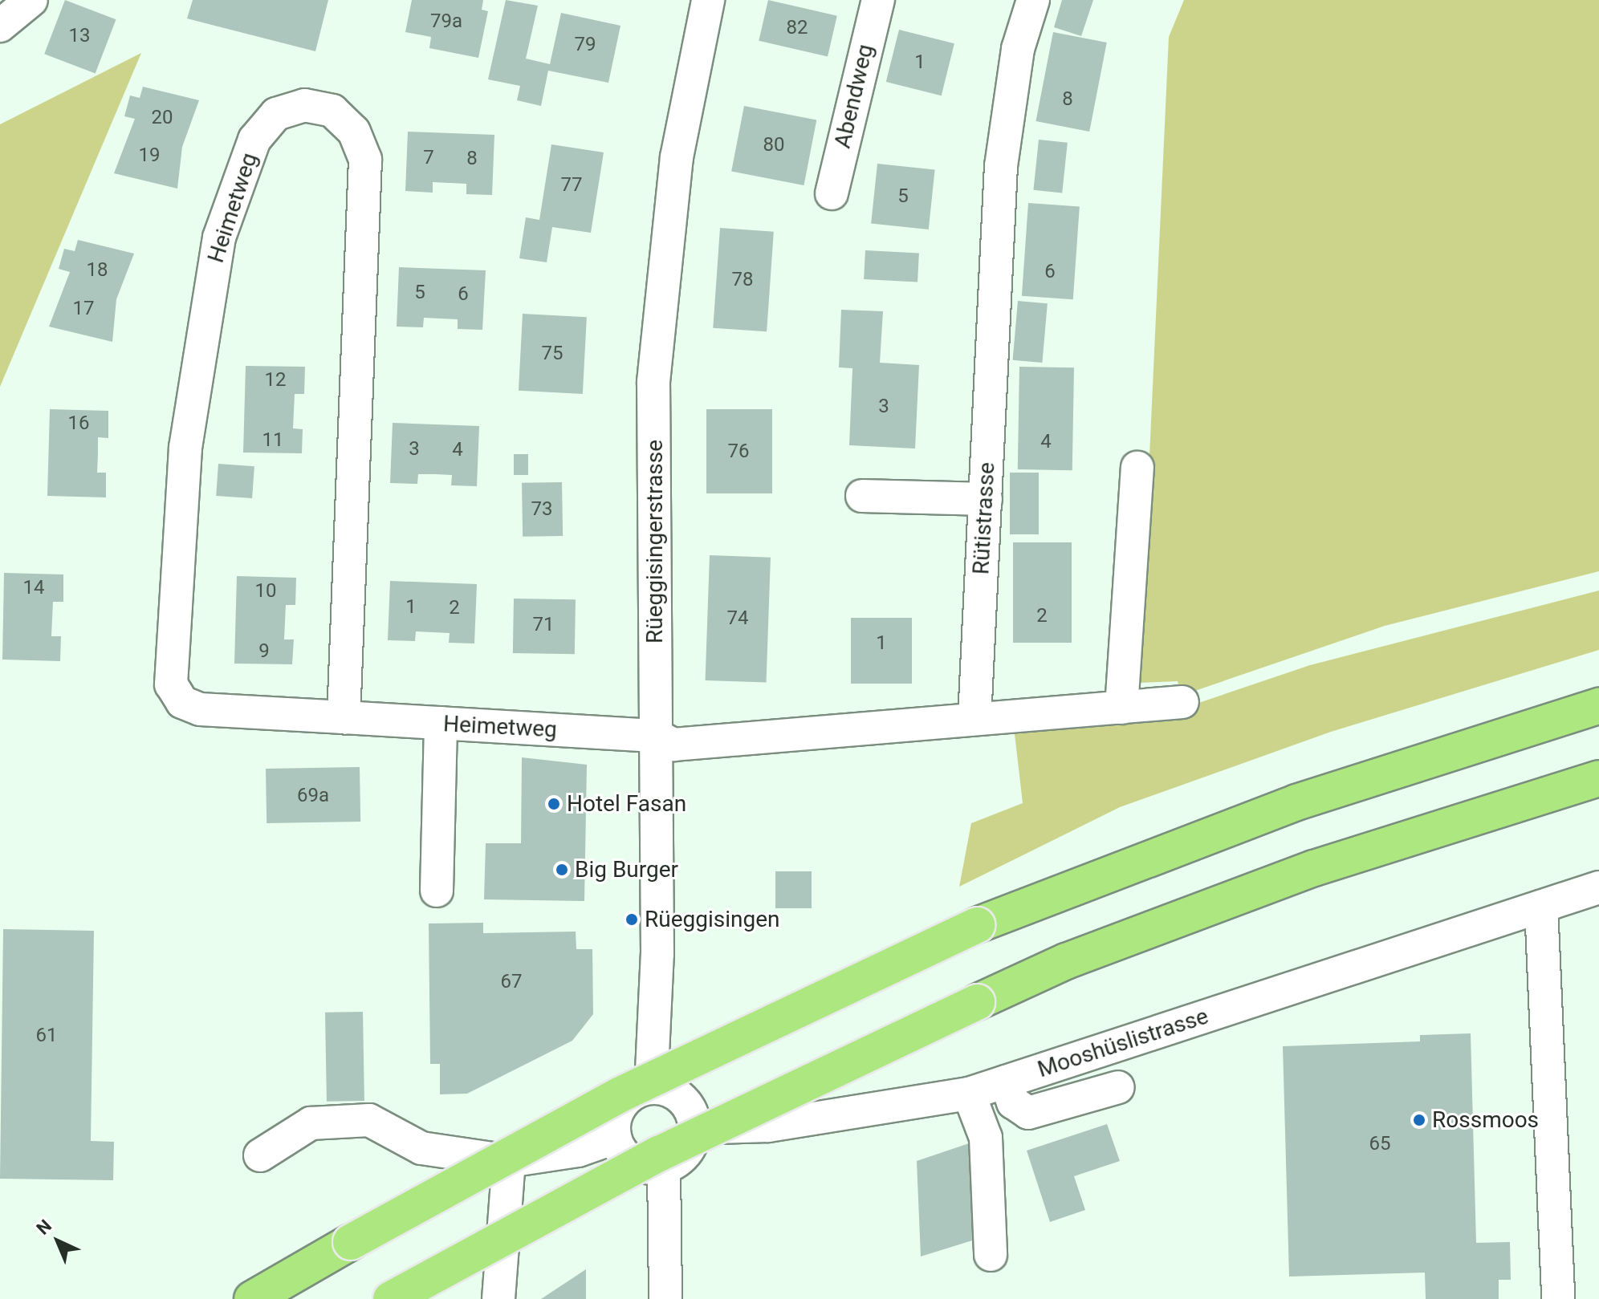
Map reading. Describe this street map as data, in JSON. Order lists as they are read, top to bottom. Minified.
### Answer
{"streets":{"street":["Abendweg","Heimetweg","Rütistrasse","Rüeggisingerstrasse","Mooshüslistrasse"]},"crossings":[["Heimetweg","Rüeggisingerstrasse"],["Rüeggisingerstrasse","Mooshüslistrasse"]],"places":["Hotel Fasan","Big Burger","Rüeggisingen","Rossmoos"],"house_numbers":["79a","82","13","79","1","8","20","80","19","7","8","77","5","18","6","78","5","6","17","75","12","3","16","11","4","3","4","76","73","14","10","1","2","2","74","71","1","9","69a","67","61","65"],"north":"top left"}
